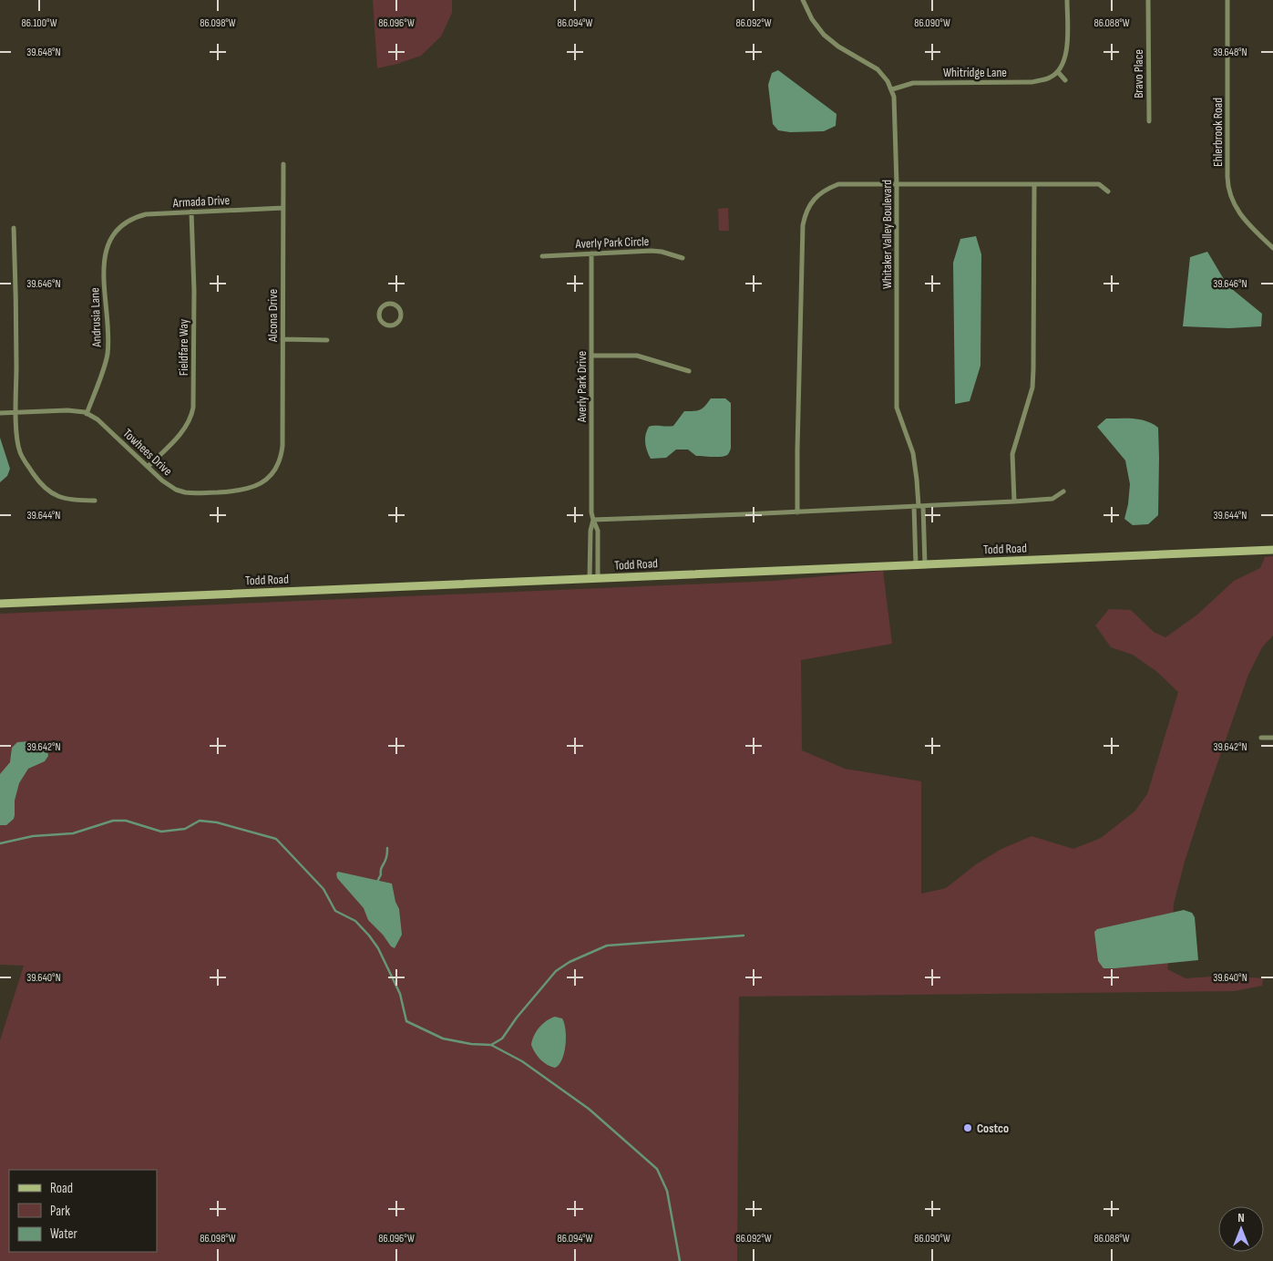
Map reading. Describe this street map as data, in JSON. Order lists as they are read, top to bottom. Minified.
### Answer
{"streets":{"street":["Whitridge Lane","Bravo Place","Ehlerbrook Road","Armada Drive","Whitaker Valley Boulevard","Averly Park Circle","Alcona Drive","Andrusia Lane","Fieldfare Way","Averly Park Drive","Towhees Drive","Todd Road"]},"crossings":[["Whitridge Lane","Whitaker Valley Boulevard"],["Armada Drive","Alcona Drive"],["Armada Drive","Andrusia Lane"],["Armada Drive","Fieldfare Way"],["Whitaker Valley Boulevard","Todd Road"],["Averly Park Circle","Averly Park Drive"],["Alcona Drive","Towhees Drive"],["Andrusia Lane","Towhees Drive"],["Fieldfare Way","Towhees Drive"],["Averly Park Drive","Todd Road"]],"places":["Costco"],"legend":["Road","Park","Water"],"north":"top","coordinates":["86.100°W","86.098°W","86.096°W","86.094°W","86.092°W","86.090°W","86.088°W","39.648°N","39.646°N","39.644°N","39.642°N","39.640°N"]}
